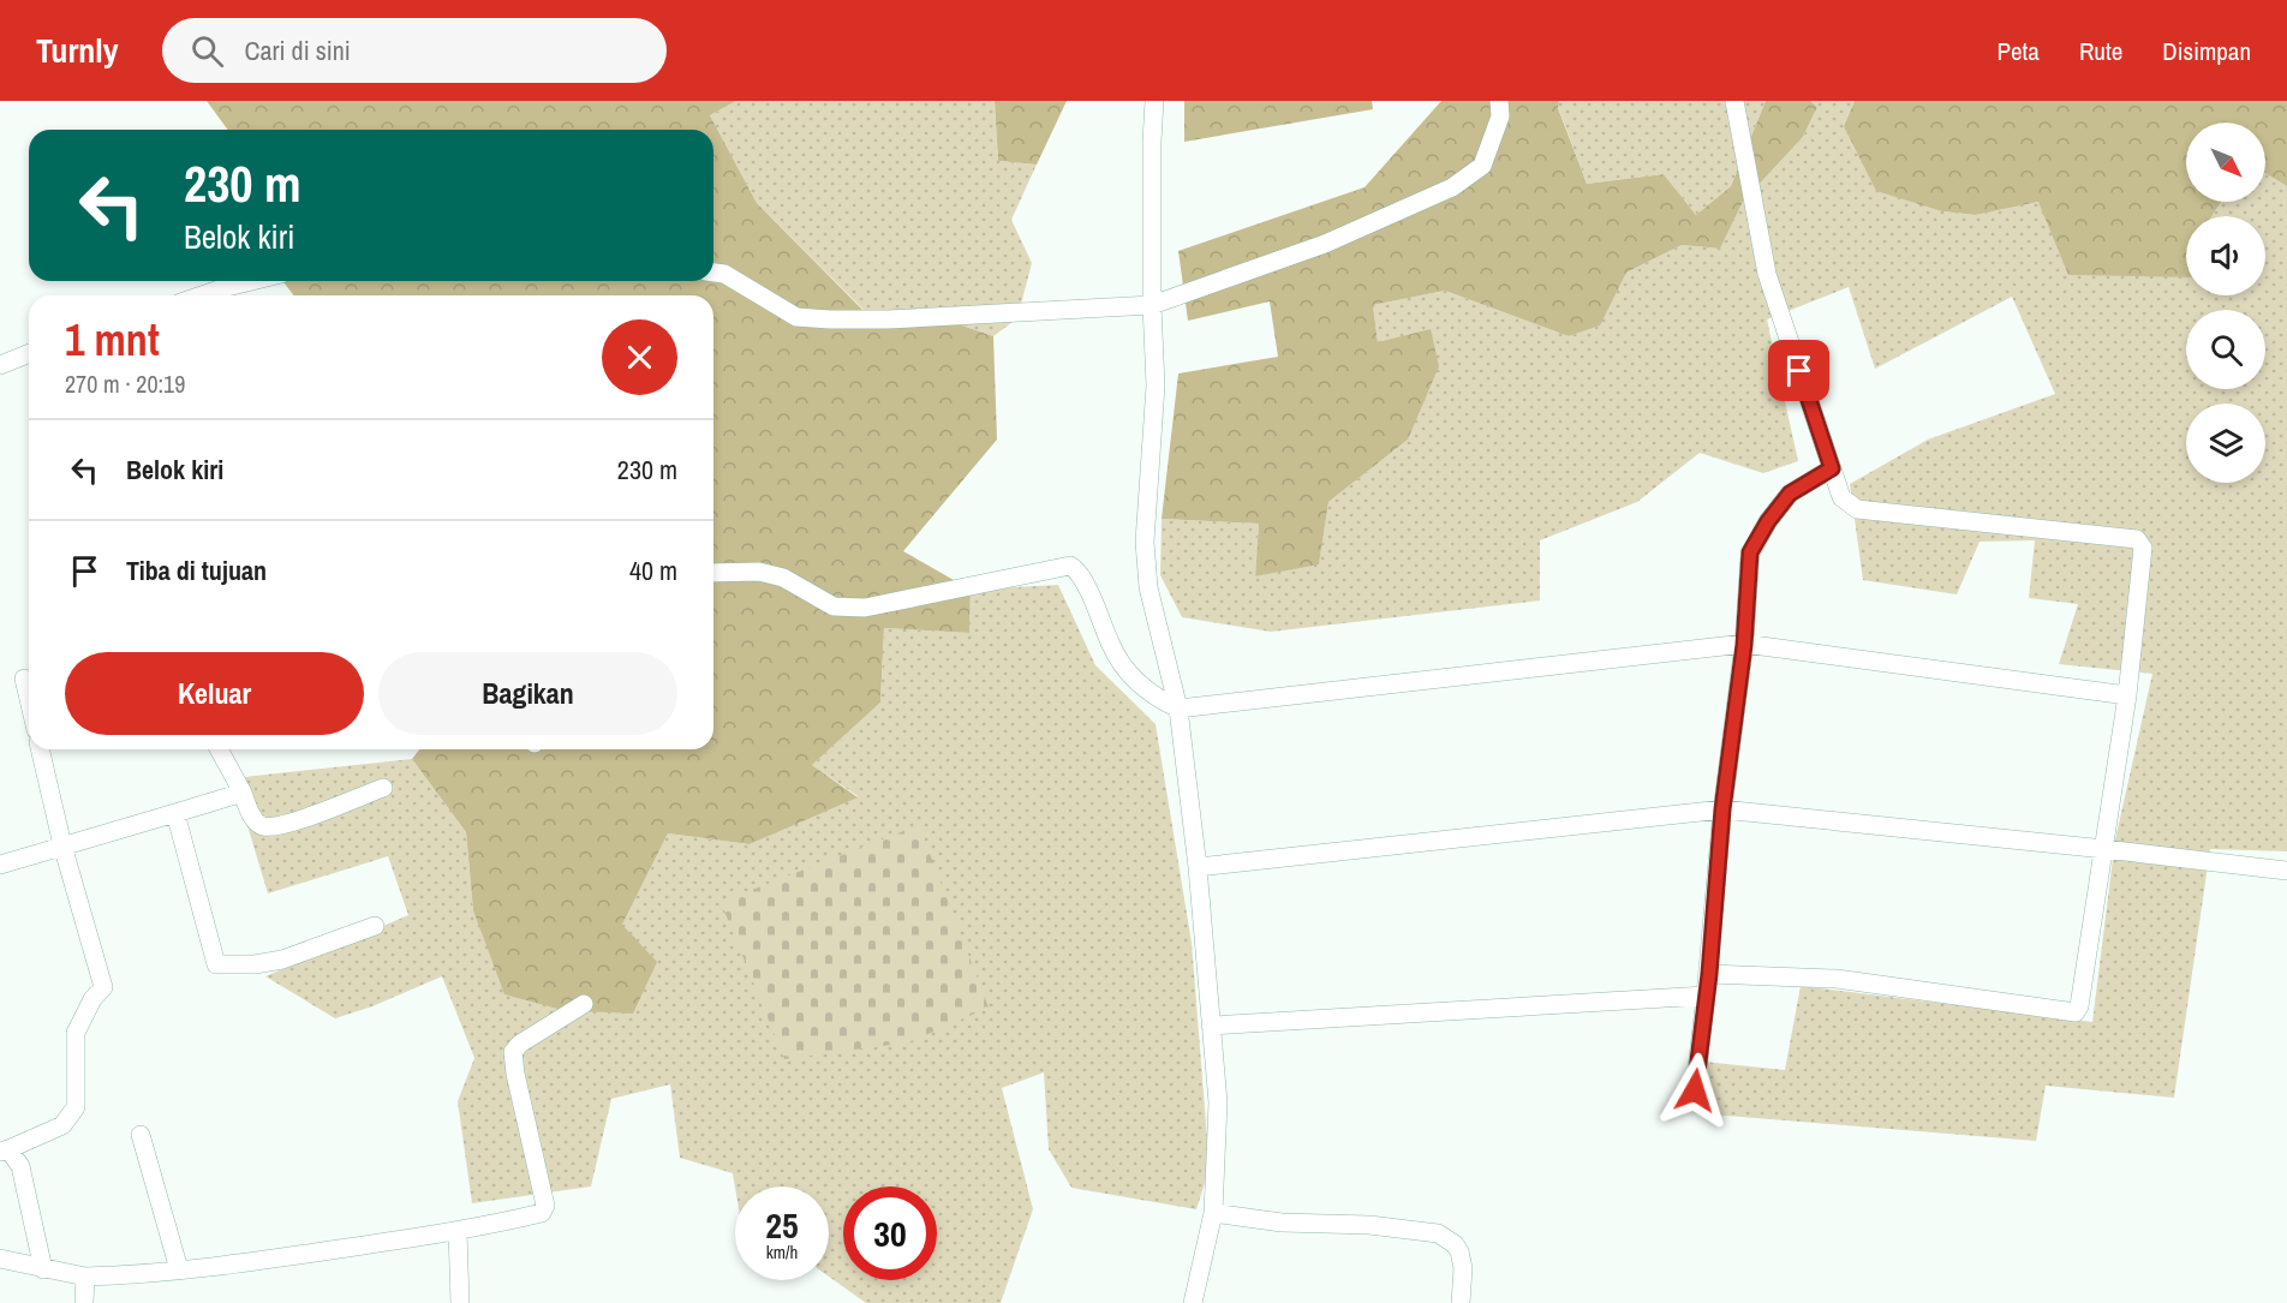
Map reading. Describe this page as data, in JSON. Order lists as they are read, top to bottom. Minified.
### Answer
{"north":"bottom right","page":{"header":"Turnly","search":"Cari di sini","nav":["Peta","Rute","Disimpan"],"turn":["230 m","Belok kiri"],"heading":["1 mnt","270 m · 20:19"],"list":[{"name":"Belok kiri","value":"230 m"},{"name":"Tiba di tujuan","value":"40 m"}],"buttons":["Keluar","Bagikan"],"speed":"25 km/h","limit":"30"}}
